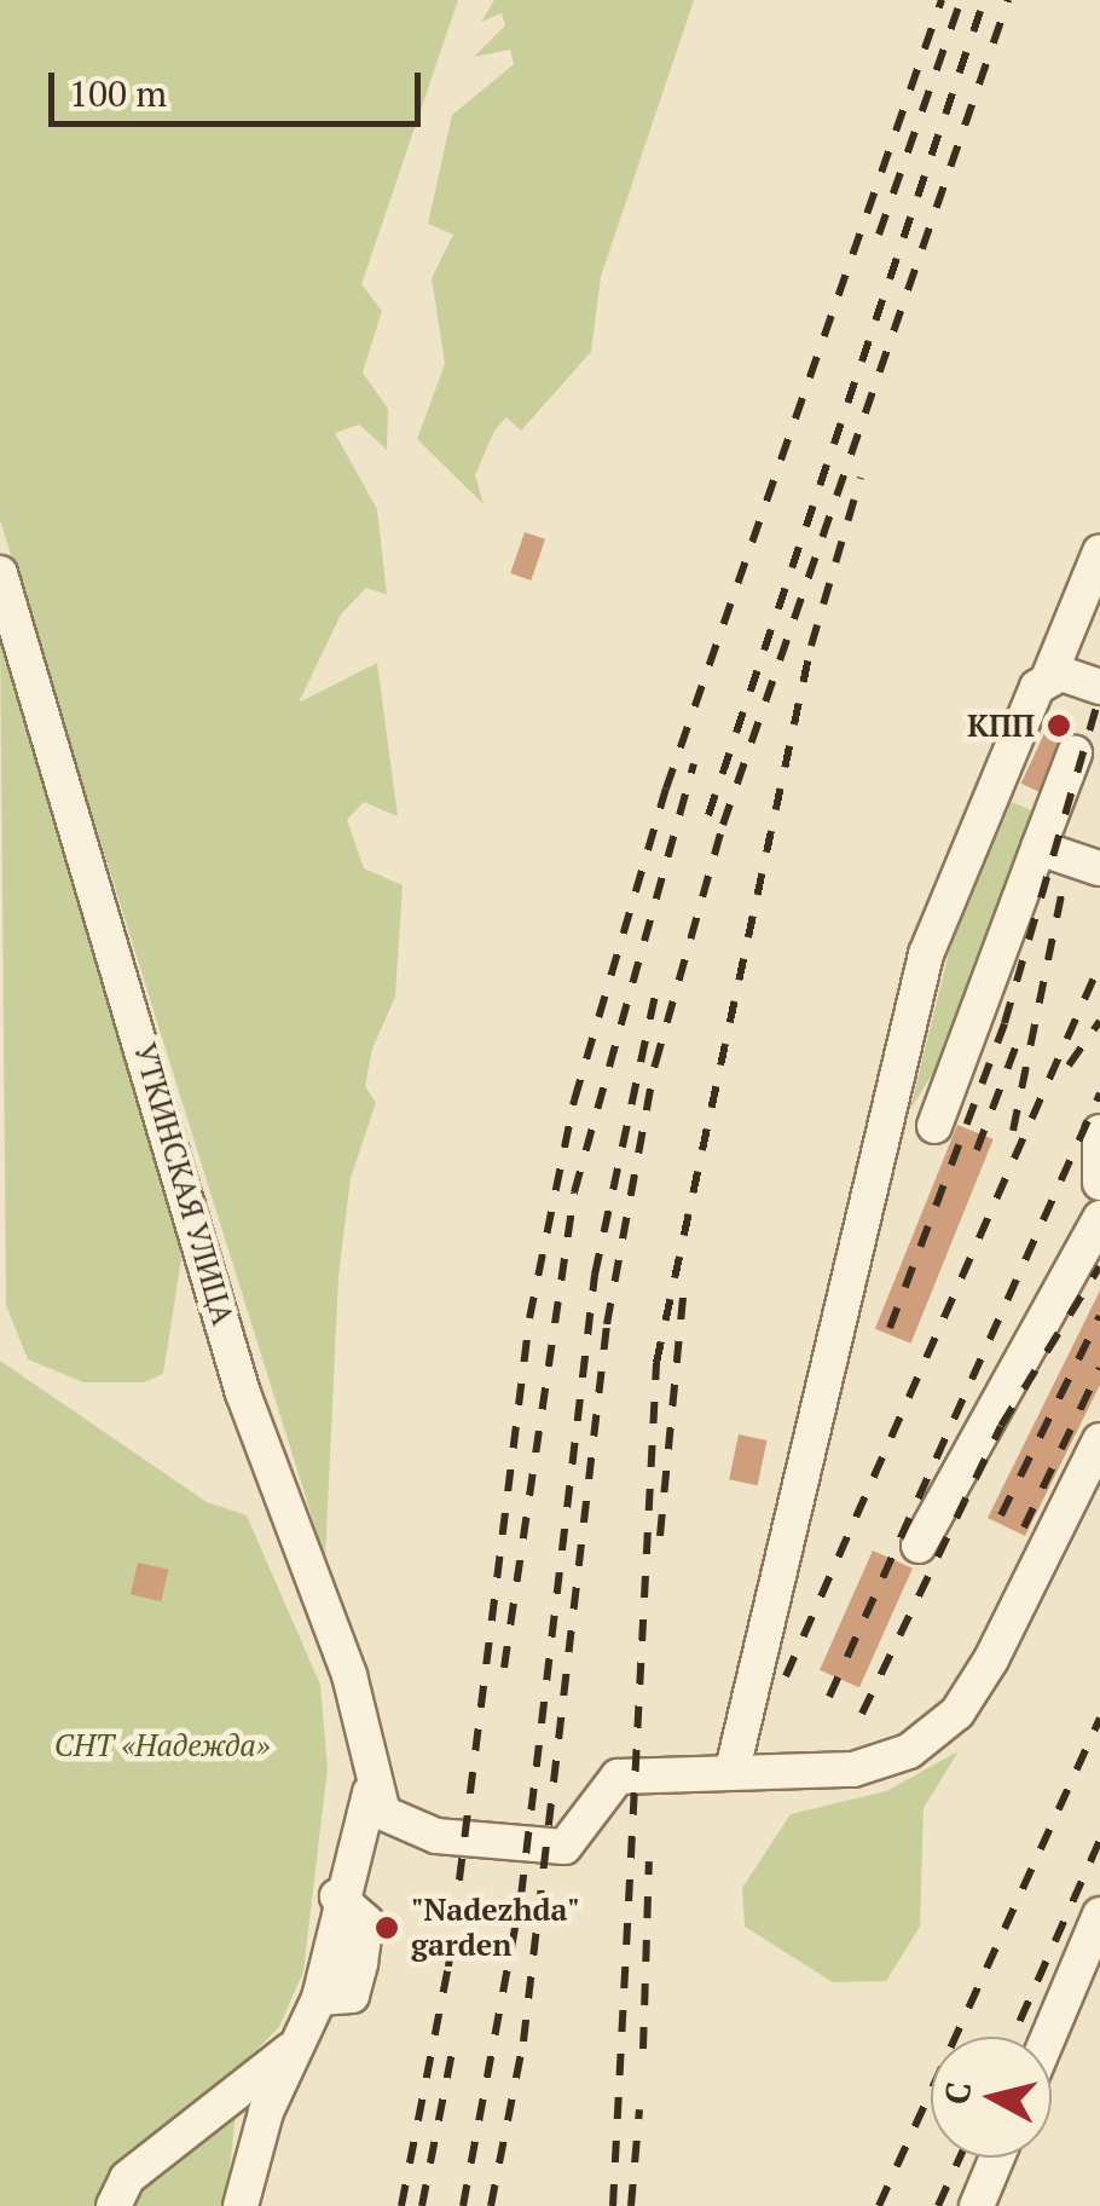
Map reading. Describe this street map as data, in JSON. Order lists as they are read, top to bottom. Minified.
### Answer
{"streets":{"street":["УТКИНСКАЯ УЛИЦА"]},"parks":["СНТ «Надежда»"],"places":["КПП","\"Nadezhda\" garden"],"scale_bar":"100 m","north":"left"}
